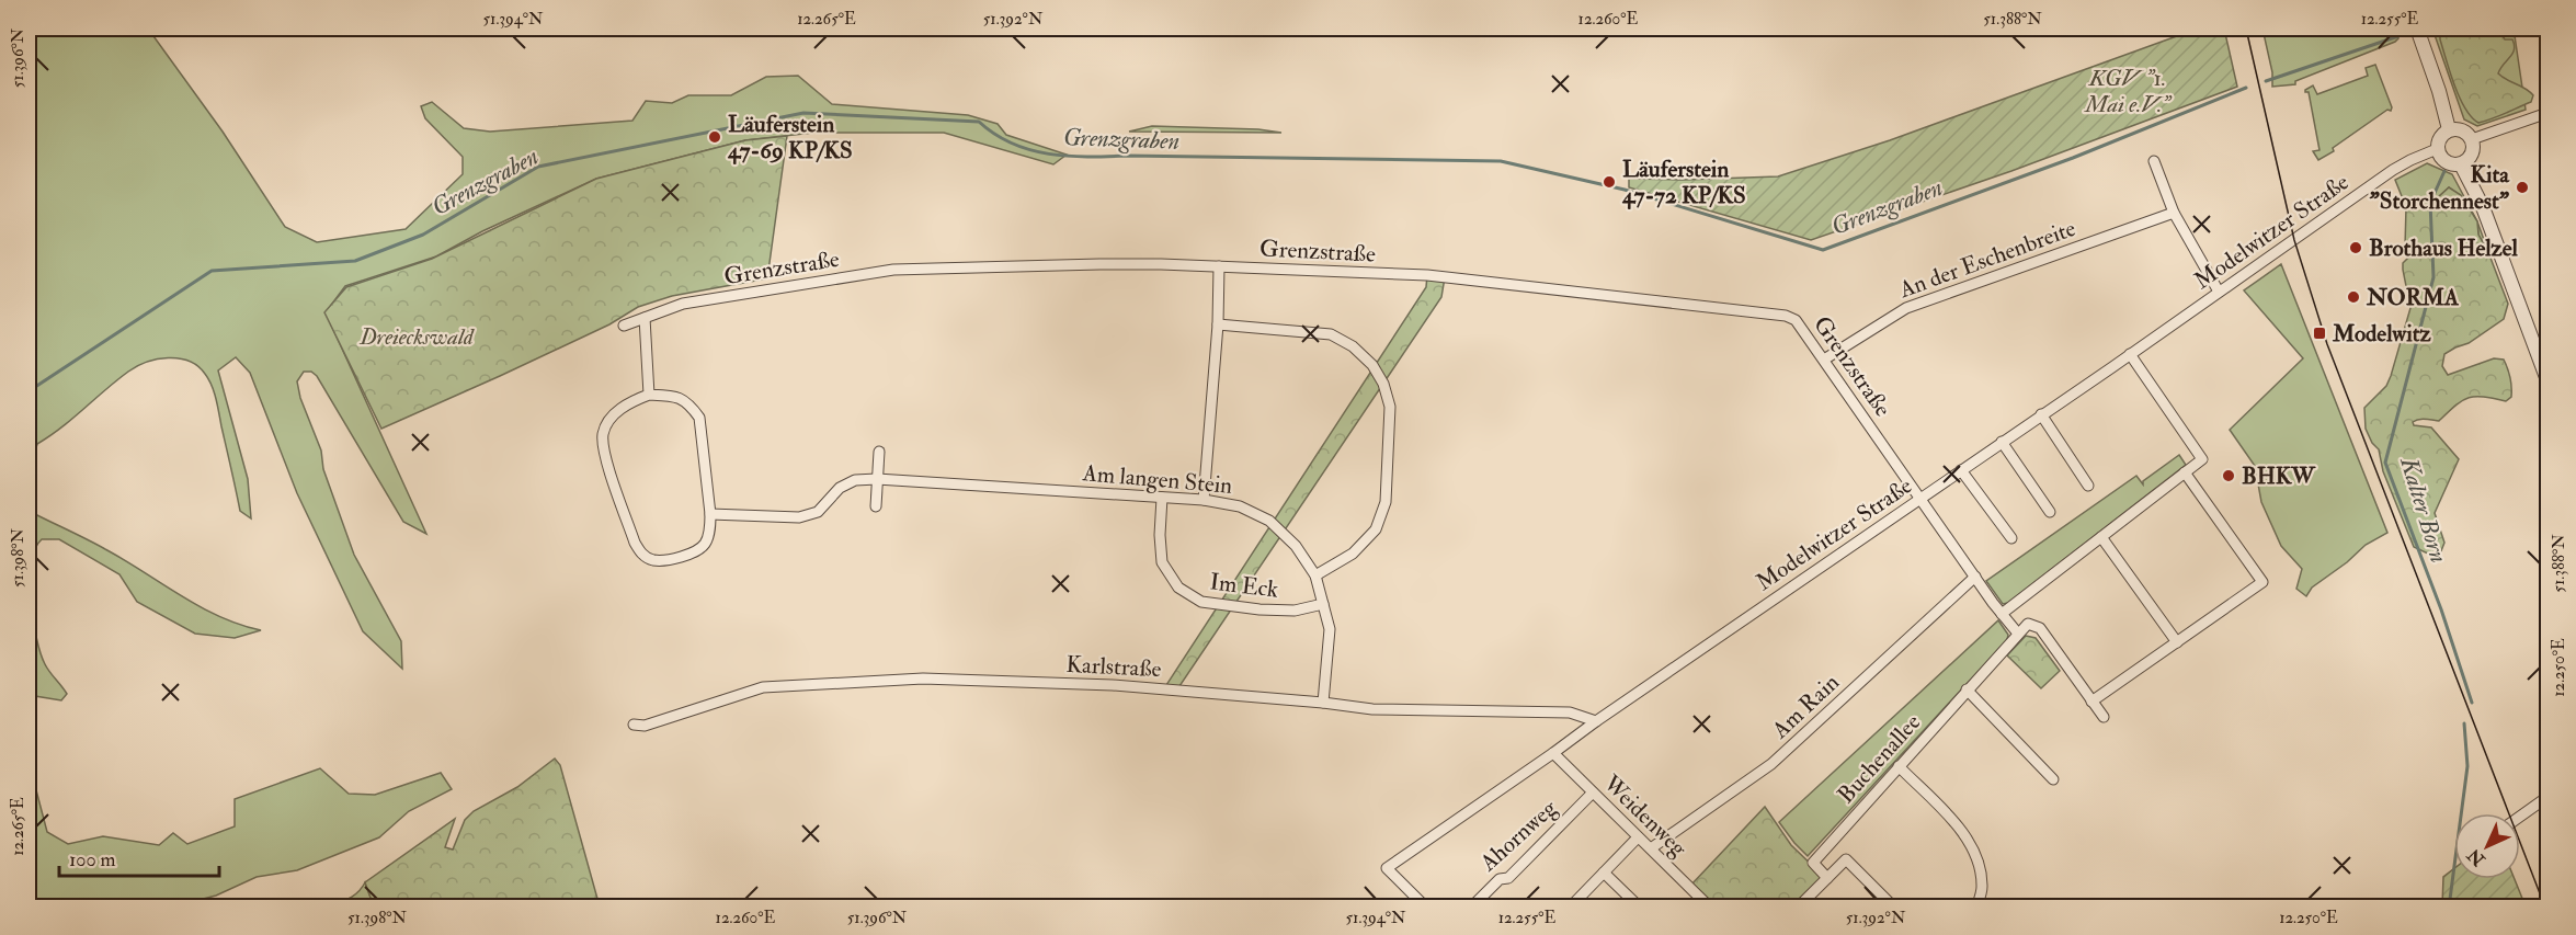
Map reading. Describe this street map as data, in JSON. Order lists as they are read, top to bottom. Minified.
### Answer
{"streets":{"street":["Modelwitzer Straße","Grenzstraße","An der Eschenbreite","Am langen Stein","Im Eck","Karlstraße","Am Rain","Buchenallee","Weidenweg","Ahornweg"]},"crossings":[["Modelwitzer Straße","Grenzstraße"],["Modelwitzer Straße","Karlstraße"],["Modelwitzer Straße","Weidenweg"],["Grenzstraße","An der Eschenbreite"],["Grenzstraße","Am Rain"],["Grenzstraße","Buchenallee"],["Am langen Stein","Im Eck"],["Am langen Stein","Karlstraße"],["Am Rain","Weidenweg"],["Weidenweg","Ahornweg"]],"water":["Grenzgraben","Kalter Born"],"parks":["KGV \"1. Mai e.V.\"","Dreieckswald"],"places":{"other":["Läuferstein 47-69 KP/KS","Läuferstein 47-72 KP/KS","Kita \"Storchennest\"","Brothaus Helzel","NORMA","BHKW"],"transit":["Modelwitz"]},"scale_bar":"100 m","north":"bottom left","coordinates":["51.394°N","12.265°E","51.392°N","12.260°E","51.388°N","12.255°E","51.396°N","51.398°N","12.250°E"]}
